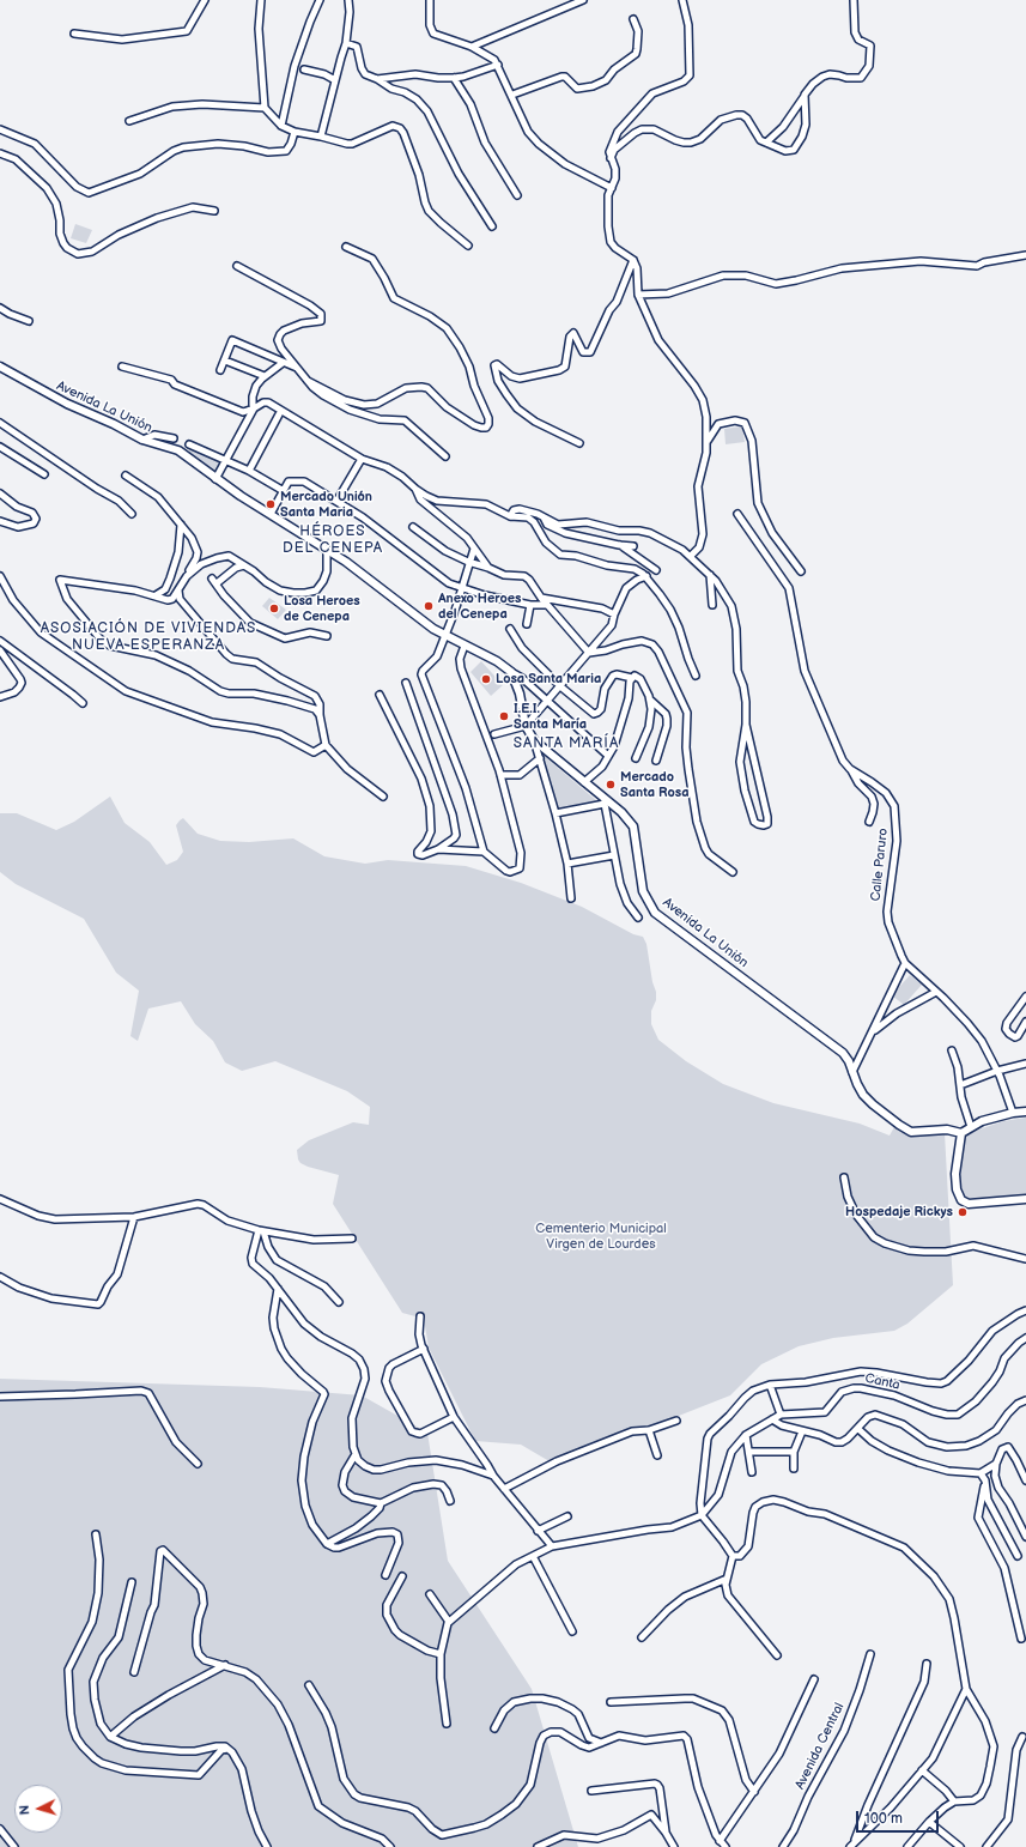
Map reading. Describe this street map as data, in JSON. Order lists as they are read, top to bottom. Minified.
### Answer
{"streets":{"main road":["Avenida La Unión"],"street":["Calle Paruro","Canta","Avenida Central"]},"districts":["HÉROES DEL CENEPA","ASOSIACIÓN DE VIVIENDAS NUEVA ESPERANZA","SANTA MARÍA"],"parks":["Cementerio Municipal Virgen de Lourdes"],"places":["Mercado Unión Santa Maria","Anexo Heroes del Cenepa","Losa Heroes de Cenepa","Losa Santa Maria","I.E.I. Santa María","Mercado Santa Rosa","Hospedaje Rickys"],"scale_bar":"100 m","north":"left"}
